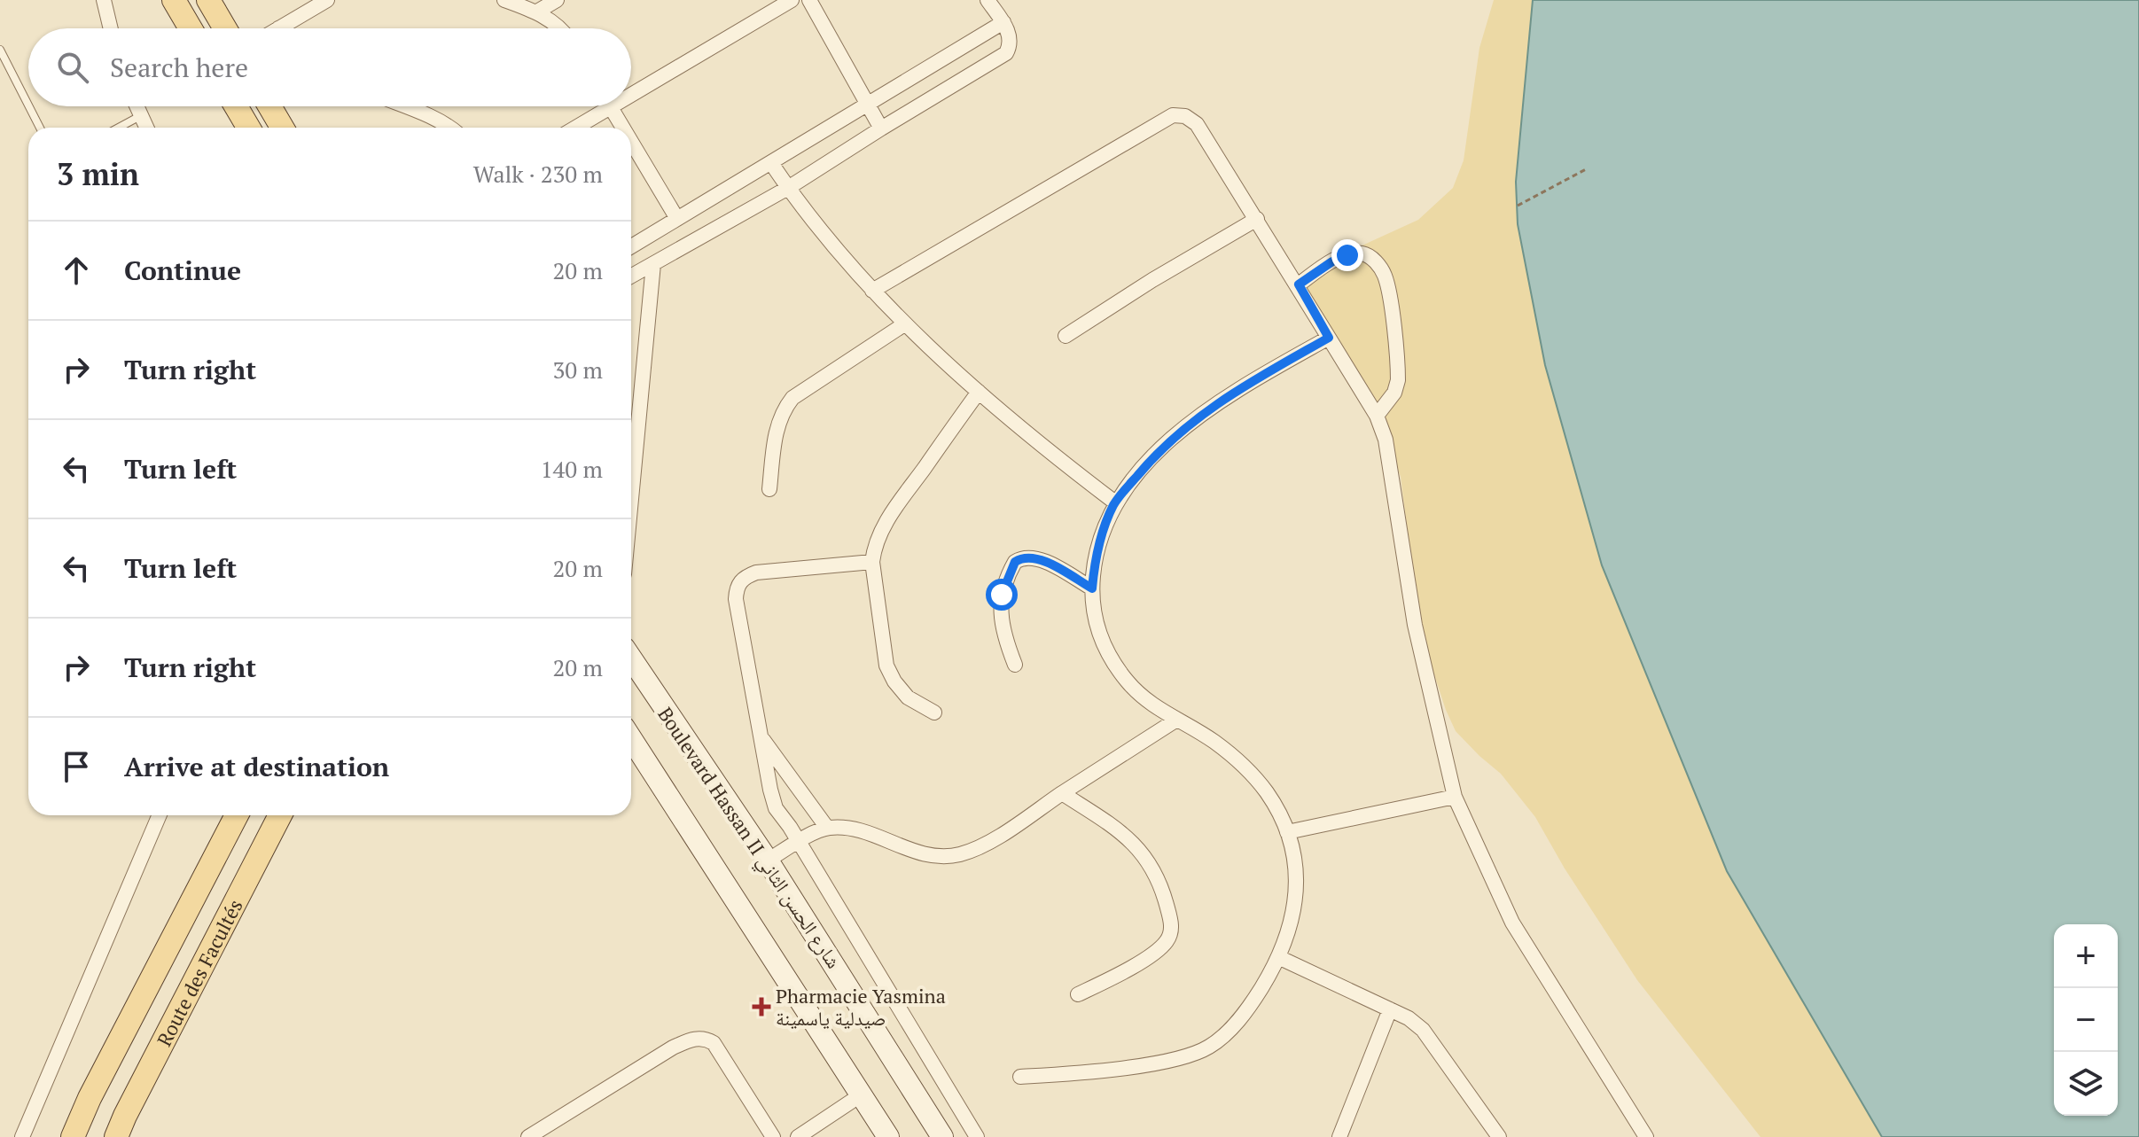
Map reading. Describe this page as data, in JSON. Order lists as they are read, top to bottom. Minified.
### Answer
{"streets":{"main road":["Boulevard Hassan II شارع الحسن الثاني","Route des Facultés"]},"places":{"health":["Pharmacie Yasmina صيدلية ياسمينة"]},"page":{"search":"Search here","heading":["3 min","Walk · 230 m"],"list":[["Continue","20 m"],["Turn right","30 m"],["Turn left","140 m"],["Turn left","20 m"],["Turn right","20 m"],"Arrive at destination"],"map_buttons":["+","−"]}}
